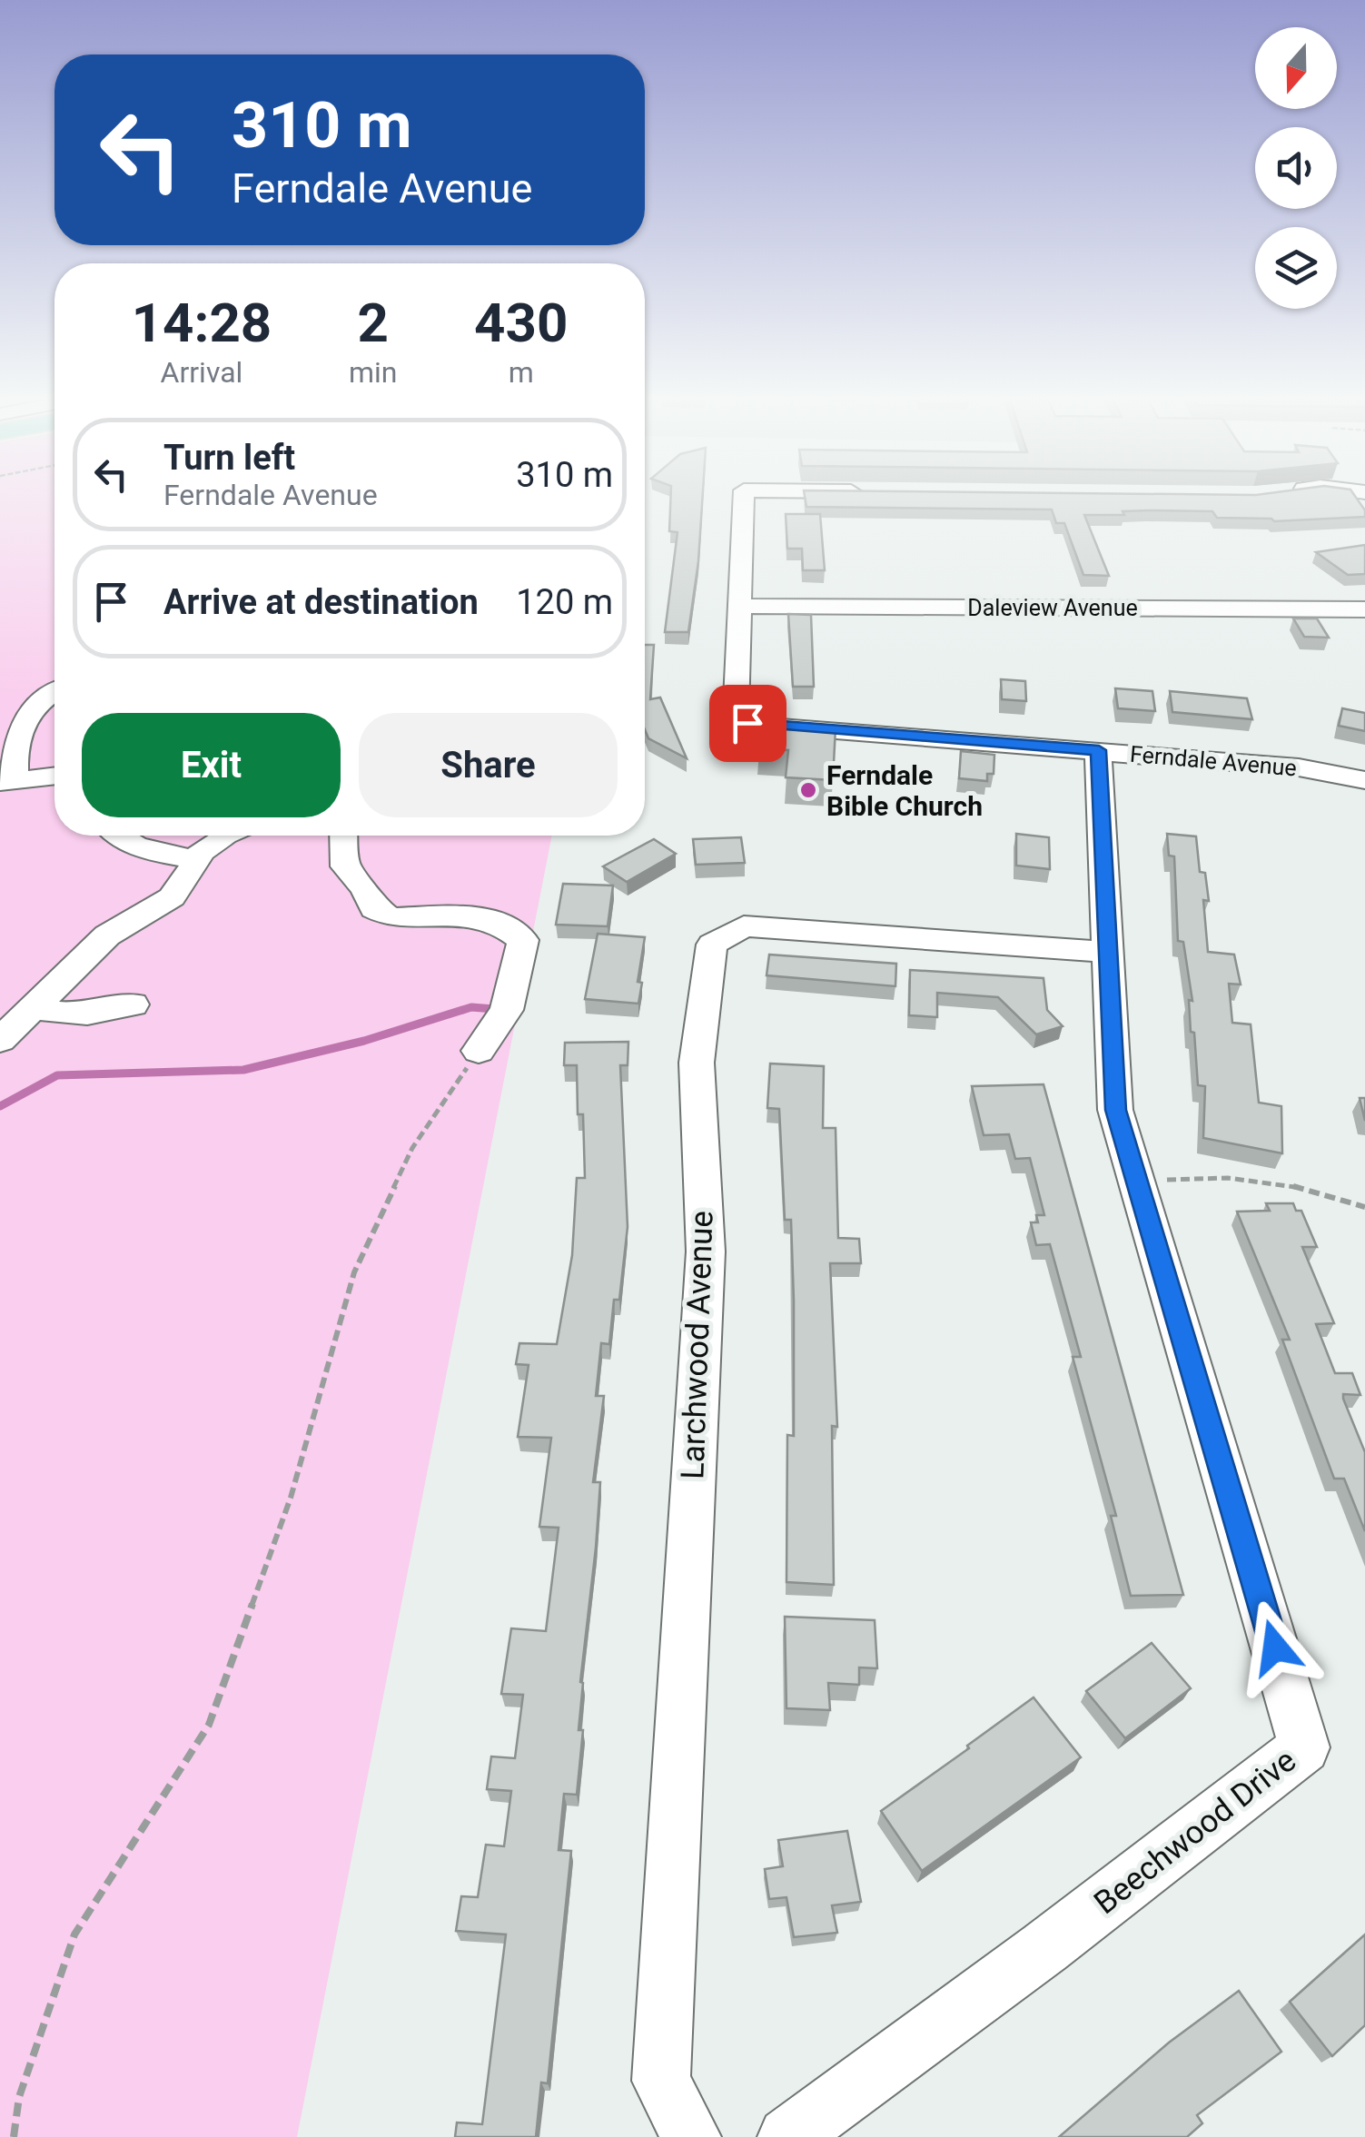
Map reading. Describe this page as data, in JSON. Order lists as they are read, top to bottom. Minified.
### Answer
{"streets":{"street":["Daleview Avenue","Ferndale Avenue","Larchwood Avenue","Beechwood Drive"]},"crossings":[["Daleview Avenue","Ferndale Avenue"],["Ferndale Avenue","Beechwood Drive"],["Larchwood Avenue","Beechwood Drive"]],"places":["Ferndale Bible Church"],"north":"bottom","page":{"turn":["310 m","Ferndale Avenue"],"eta":["14:28","Arrival","2","min","430","m"],"list":[{"name":"Turn left","note":"Ferndale Avenue","value":"310 m"},{"name":"Arrive at destination","value":"120 m"}],"buttons":["Exit","Share"]}}
